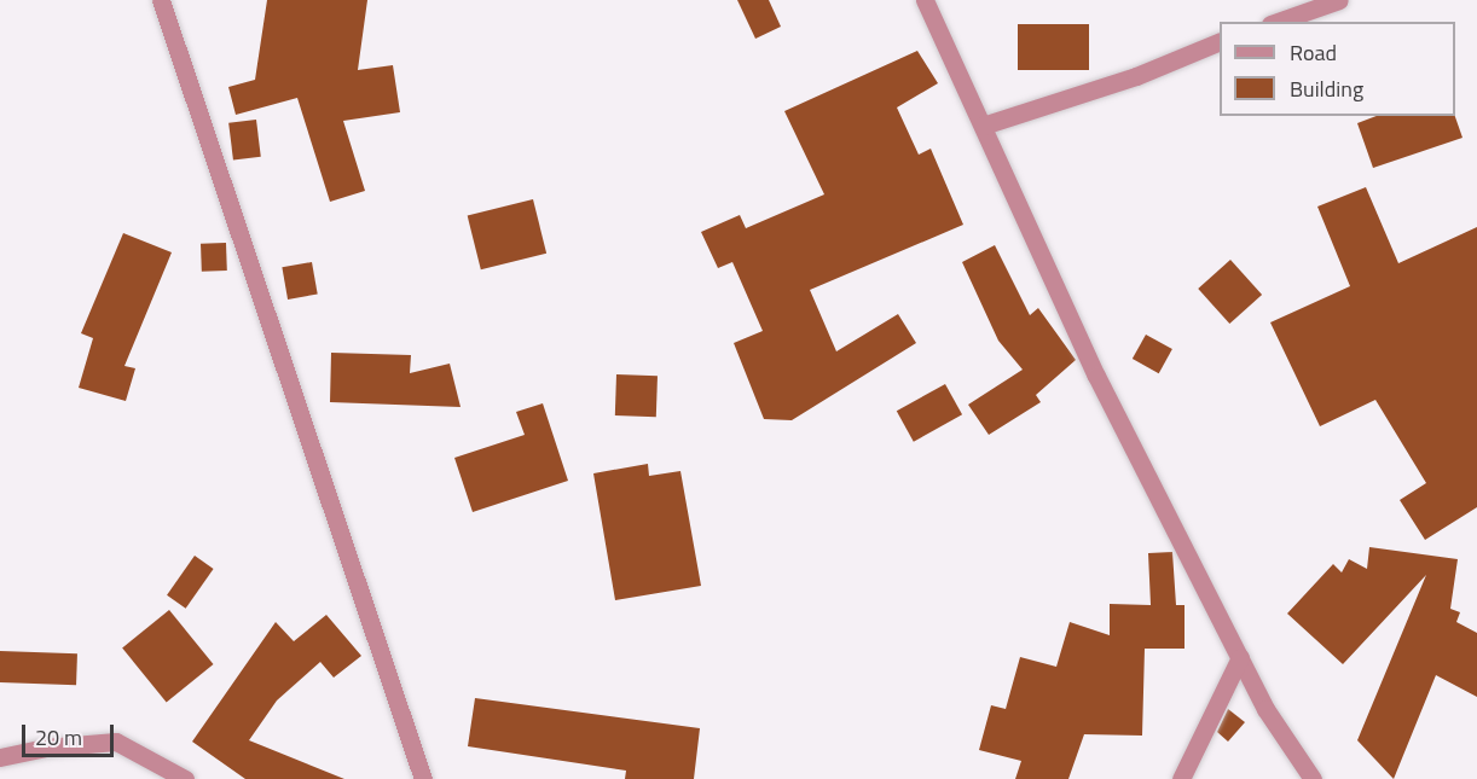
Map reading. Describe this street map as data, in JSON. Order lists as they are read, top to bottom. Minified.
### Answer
{"legend":["Road","Building"],"scale_bar":"20 m"}
